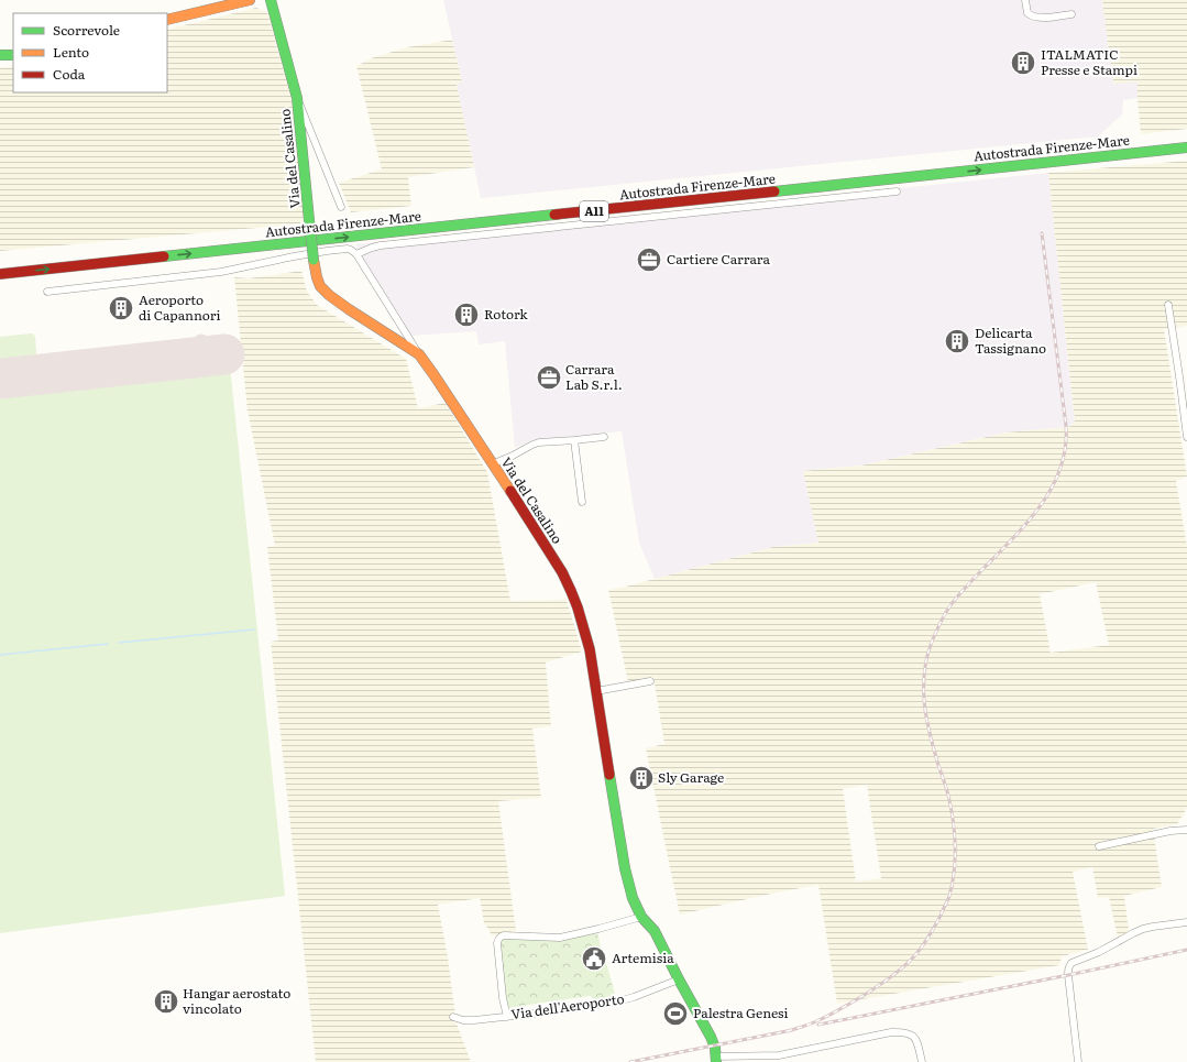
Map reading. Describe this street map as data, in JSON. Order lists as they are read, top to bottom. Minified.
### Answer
{"streets":{"main road":["Autostrada Firenze-Mare","Via del Casalino","A11"],"street":["Via dell'Aeroporto"]},"crossings":[["Via del Casalino","Via dell'Aeroporto"]],"places":{"building":["ITALMATIC Presse e Stampi","Aeroporto di Capannori","Rotork","Delicarta Tassignano","Sly Garage","Hangar aerostato vincolato"],"office":["Cartiere Carrara","Carrara Lab S.r.l."],"public building":["Artemisia"],"sports":["Palestra Genesi"]},"legend":["Scorrevole","Lento","Coda"]}
